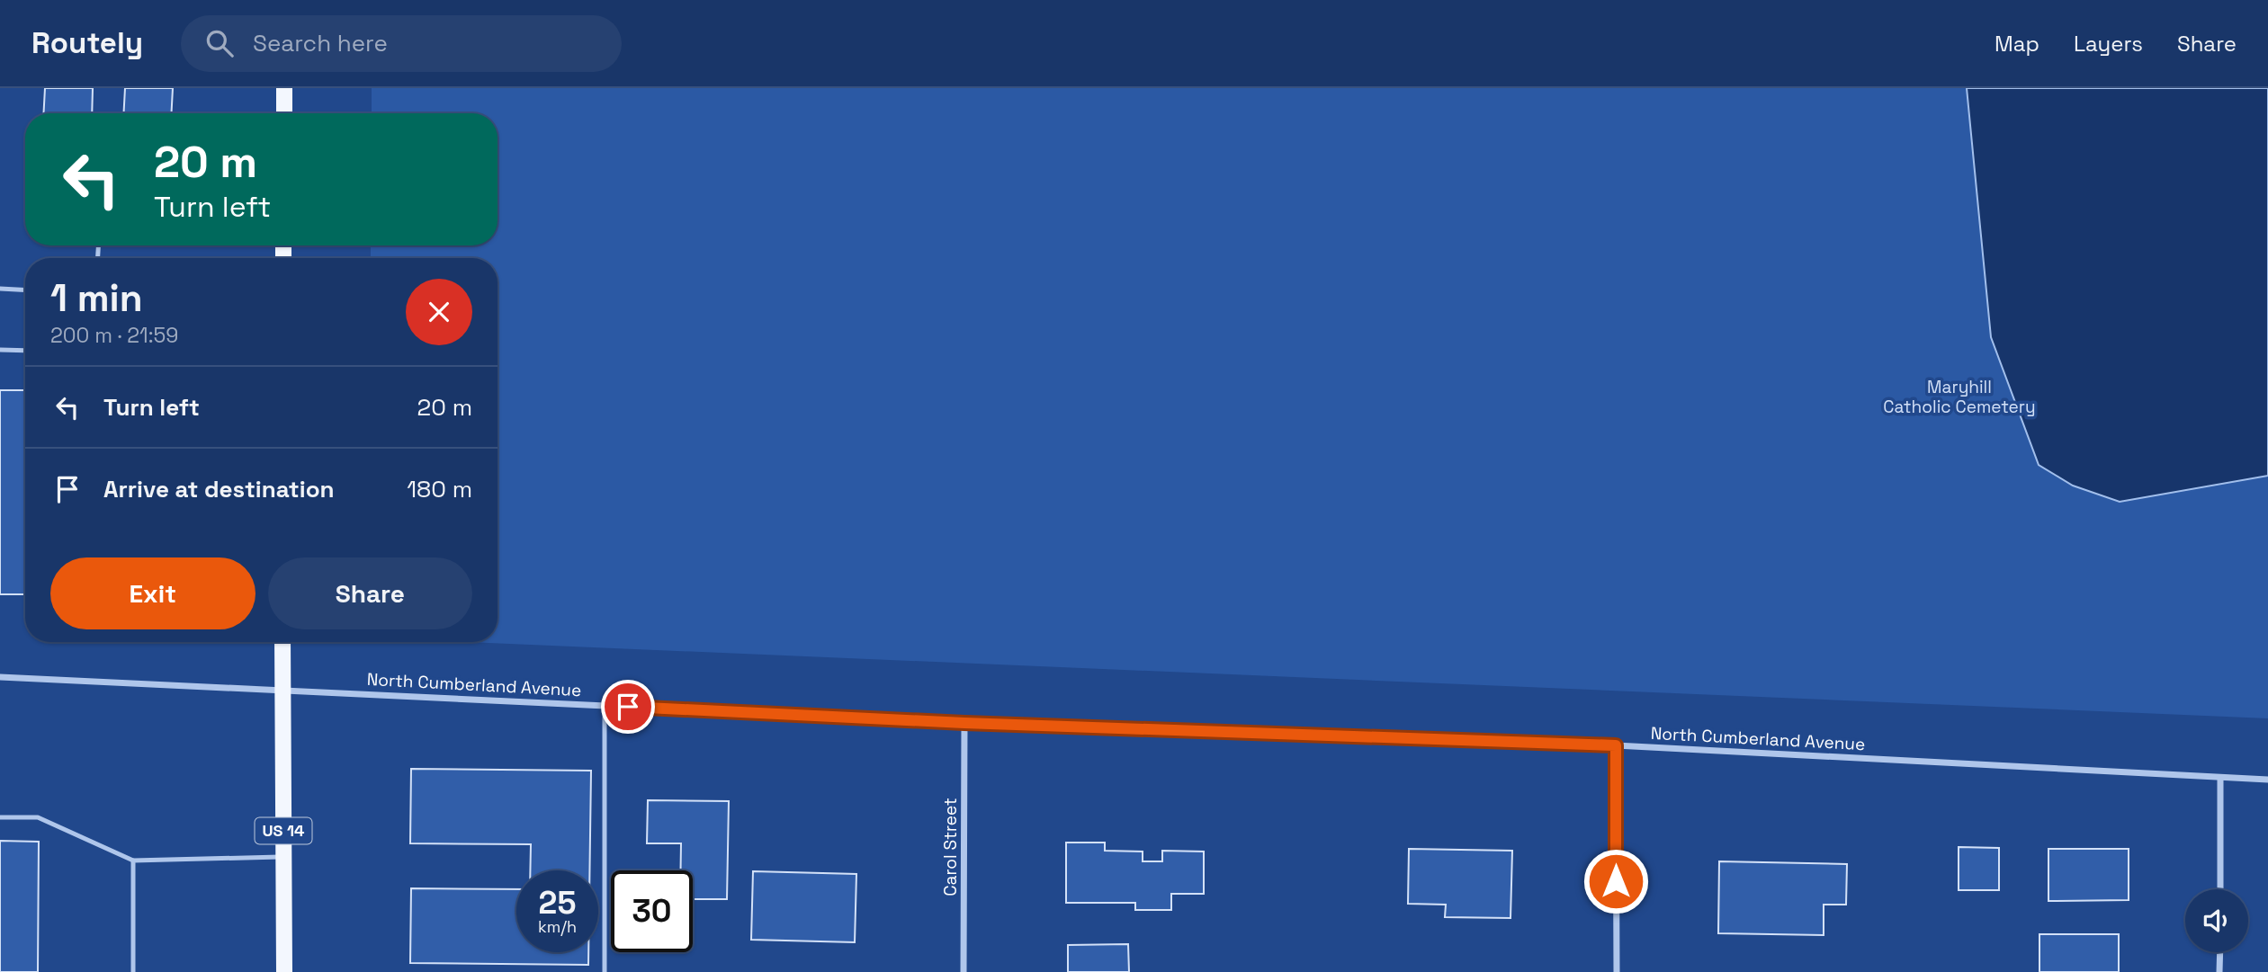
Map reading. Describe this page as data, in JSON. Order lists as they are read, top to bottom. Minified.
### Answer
{"streets":{"main road":["US 14"],"street":["North Cumberland Avenue","Carol Street"]},"crossings":[["North Cumberland Avenue","US 14"],["North Cumberland Avenue","Carol Street"]],"parks":["Maryhill Catholic Cemetery"],"page":{"header":"Routely","search":"Search here","nav":["Map","Layers","Share"],"turn":["20 m","Turn left"],"heading":["1 min","200 m · 21:59"],"list":[{"name":"Turn left","value":"20 m"},{"name":"Arrive at destination","value":"180 m"}],"buttons":["Exit","Share"],"speed":"25 km/h","limit":"30"}}
